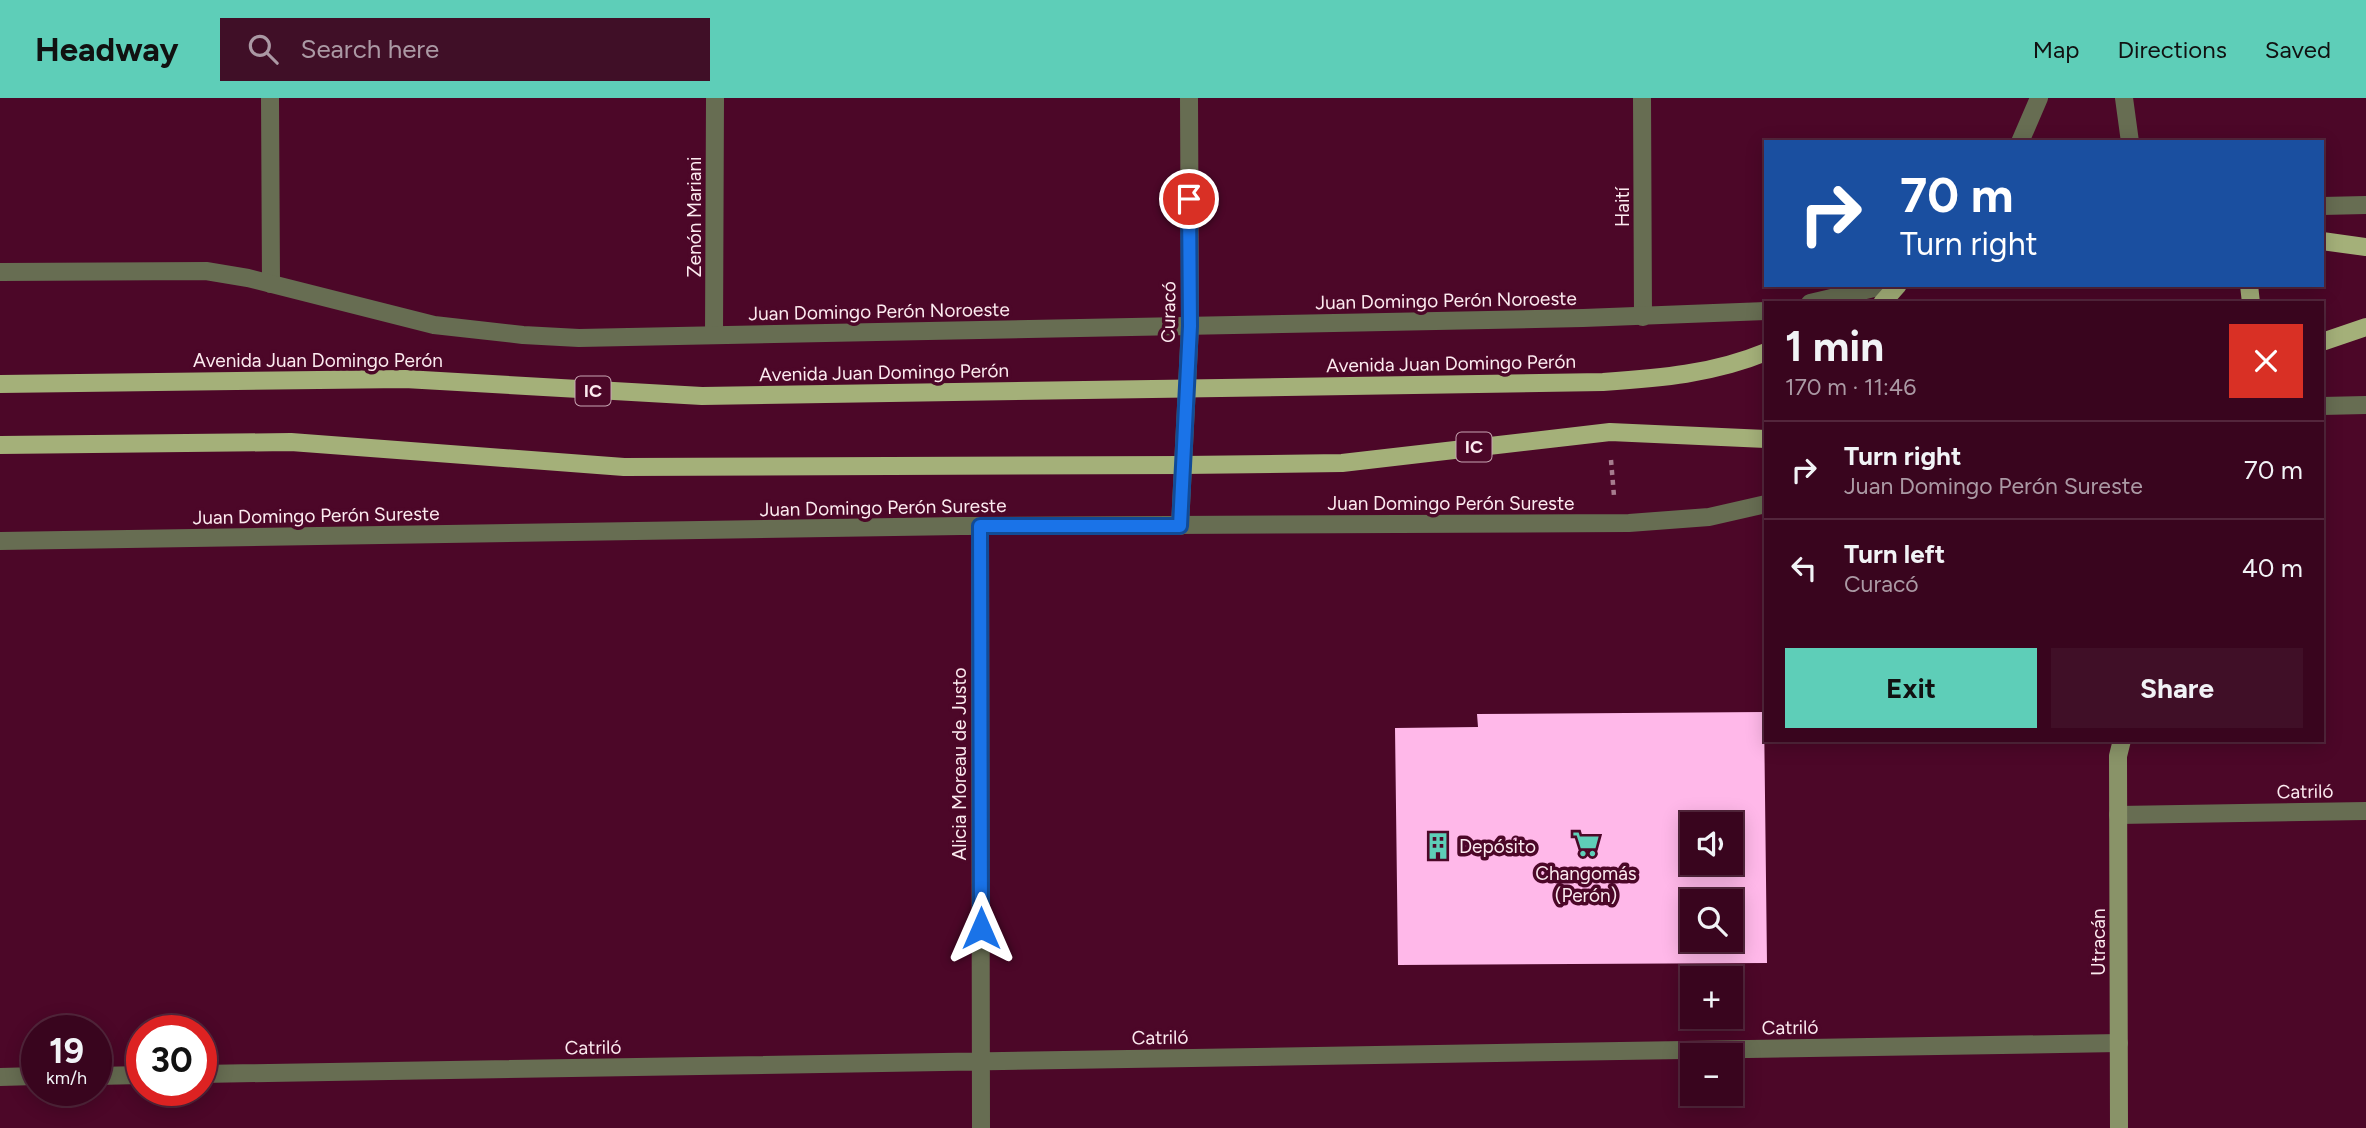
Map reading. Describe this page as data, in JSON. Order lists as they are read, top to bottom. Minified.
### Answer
{"streets":{"main road":["Avenida Juan Domingo Perón","IC","Utracán"],"street":["Haití","Zenón Mariani","Juan Domingo Perón Noroeste","Curacó","Juan Domingo Perón Sureste","Alicia Moreau de Justo","Catriló"]},"crossings":[["Haití","Juan Domingo Perón Noroeste"],["Zenón Mariani","Juan Domingo Perón Noroeste"],["Juan Domingo Perón Noroeste","Curacó"],["Curacó","Avenida Juan Domingo Perón"],["Curacó","IC"],["Curacó","Juan Domingo Perón Sureste"],["Juan Domingo Perón Sureste","Alicia Moreau de Justo"],["Alicia Moreau de Justo","Catriló"],["Catriló","Utracán"]],"places":{"supermarket":["Changomás (Perón)"],"building":["Depósito"]},"page":{"header":"Headway","search":"Search here","nav":["Map","Directions","Saved"],"turn":["70 m","Turn right"],"heading":["1 min","170 m · 11:46"],"list":[{"name":"Turn right","note":"Juan Domingo Perón Sureste","value":"70 m"},{"name":"Turn left","note":"Curacó","value":"40 m"}],"buttons":["Exit","Share"],"map_buttons":["+","−"],"speed":"19 km/h","limit":"30"}}
